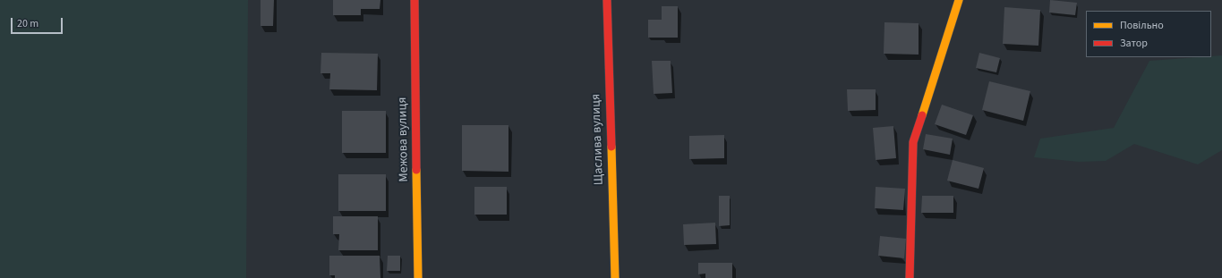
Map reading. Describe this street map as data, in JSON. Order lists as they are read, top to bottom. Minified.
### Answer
{"streets":{"street":["Межова вулиця","Щаслива вулиця"]},"legend":["Повільно","Затор"],"scale_bar":"20 m"}
